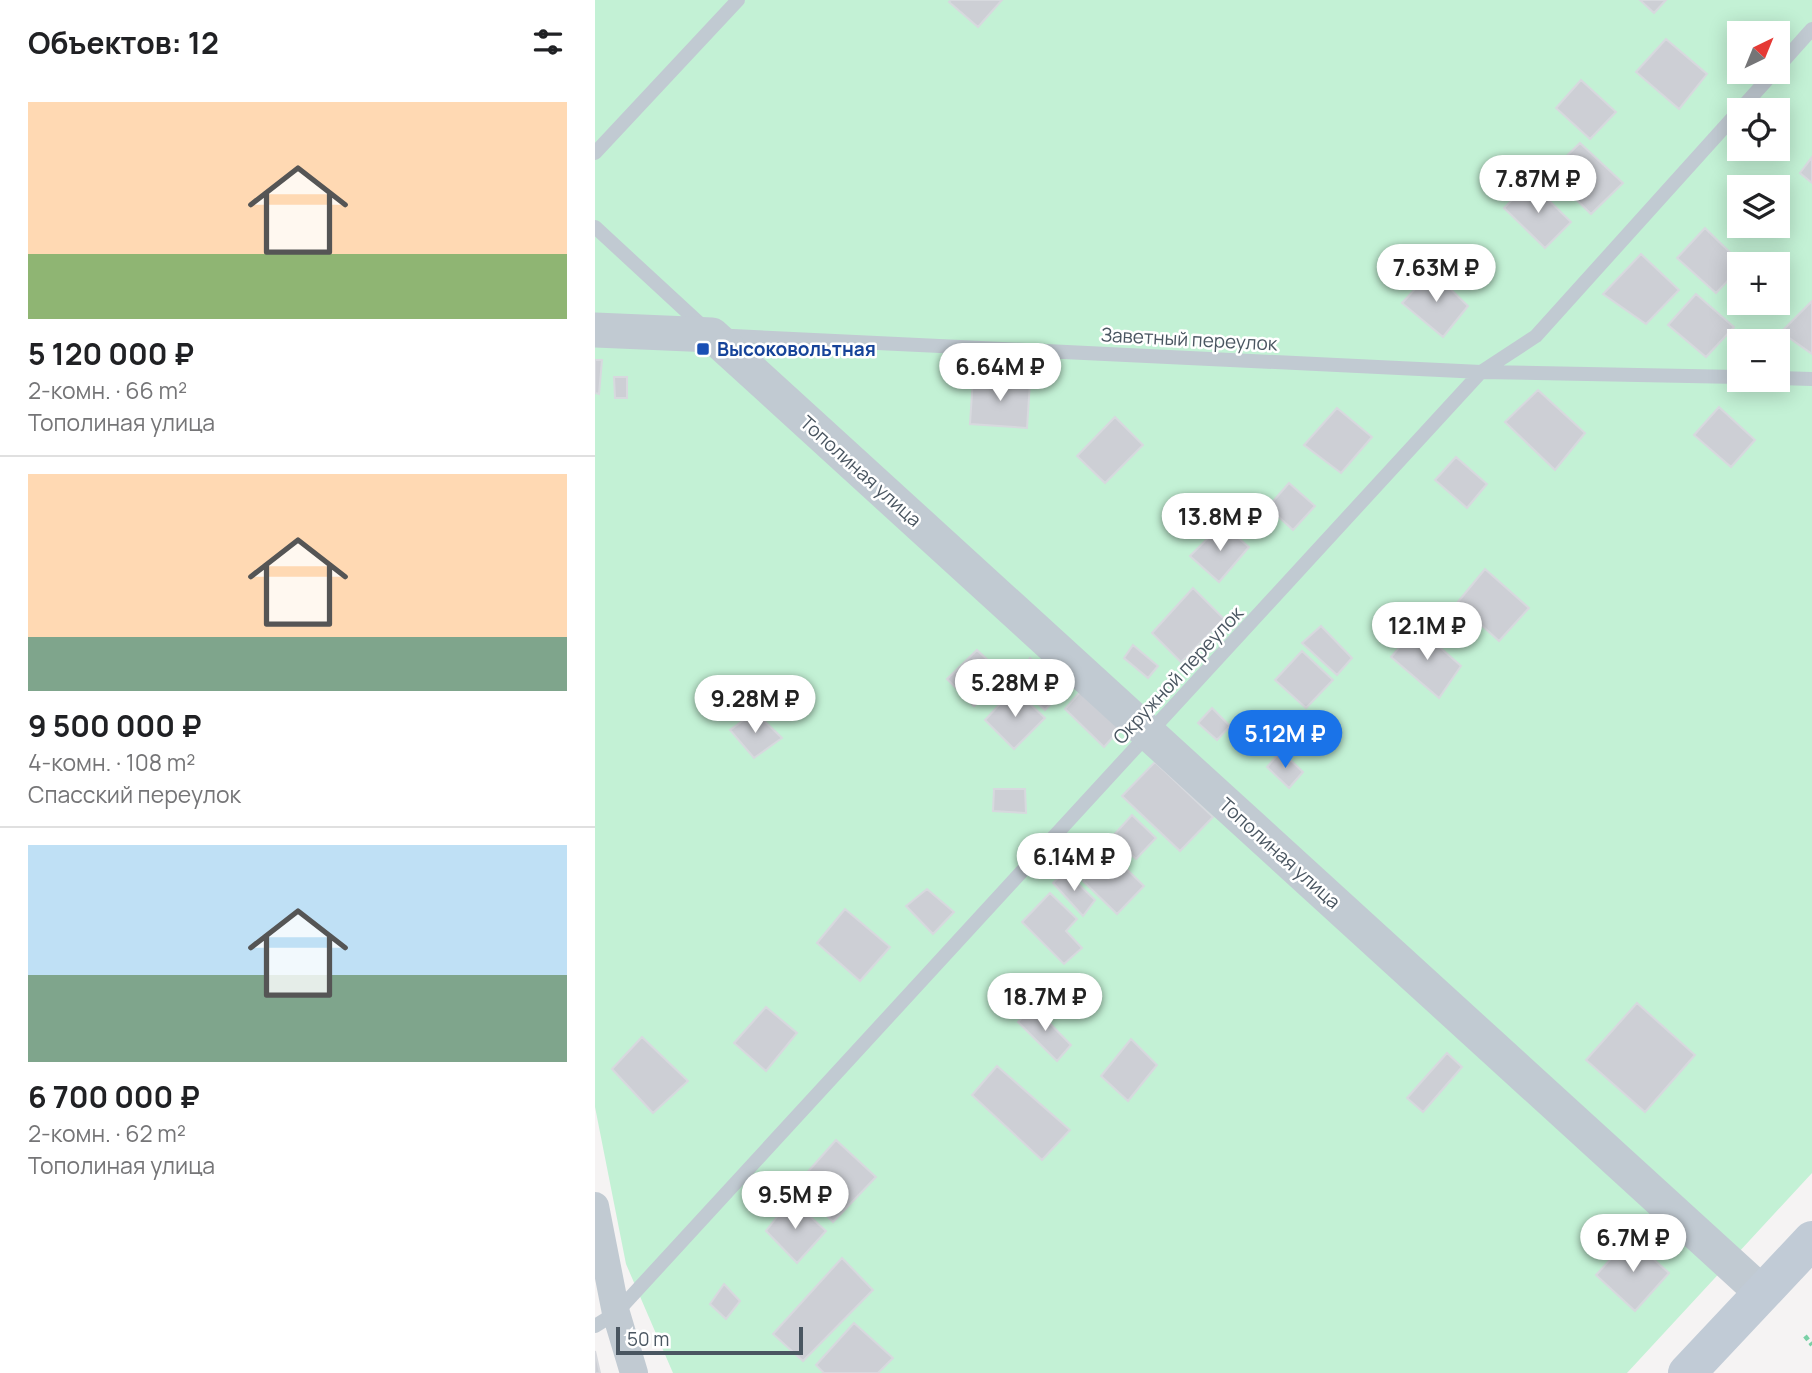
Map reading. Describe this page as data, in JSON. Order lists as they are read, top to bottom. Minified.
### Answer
{"streets":{"street":["Тополиная улица"],"lane":["Заветный переулок","Окружной переулок"]},"crossings":[["Заветный переулок","Тополиная улица"],["Заветный переулок","Окружной переулок"],["Тополиная улица","Окружной переулок"]],"places":{"transit":["Высоковольтная"]},"scale_bar":"50 m","north":"top right","page":{"heading":"Объектов: 12","map_buttons":["+","−"],"list":[{"name":"5 120 000 ₽","note":"2-комн. · 66 m² · Тополиная улица"},{"name":"9 500 000 ₽","note":"4-комн. · 108 m² · Спасский переулок"},{"name":"6 700 000 ₽","note":"2-комн. · 62 m² · Тополиная улица"}],"price":["7.87M ₽","7.63M ₽","6.64M ₽","13.8M ₽","12.1M ₽","5.28M ₽","9.28M ₽","5.12M ₽","6.14M ₽","18.7M ₽","9.5M ₽","6.7M ₽"],"scale":"50 m"}}
